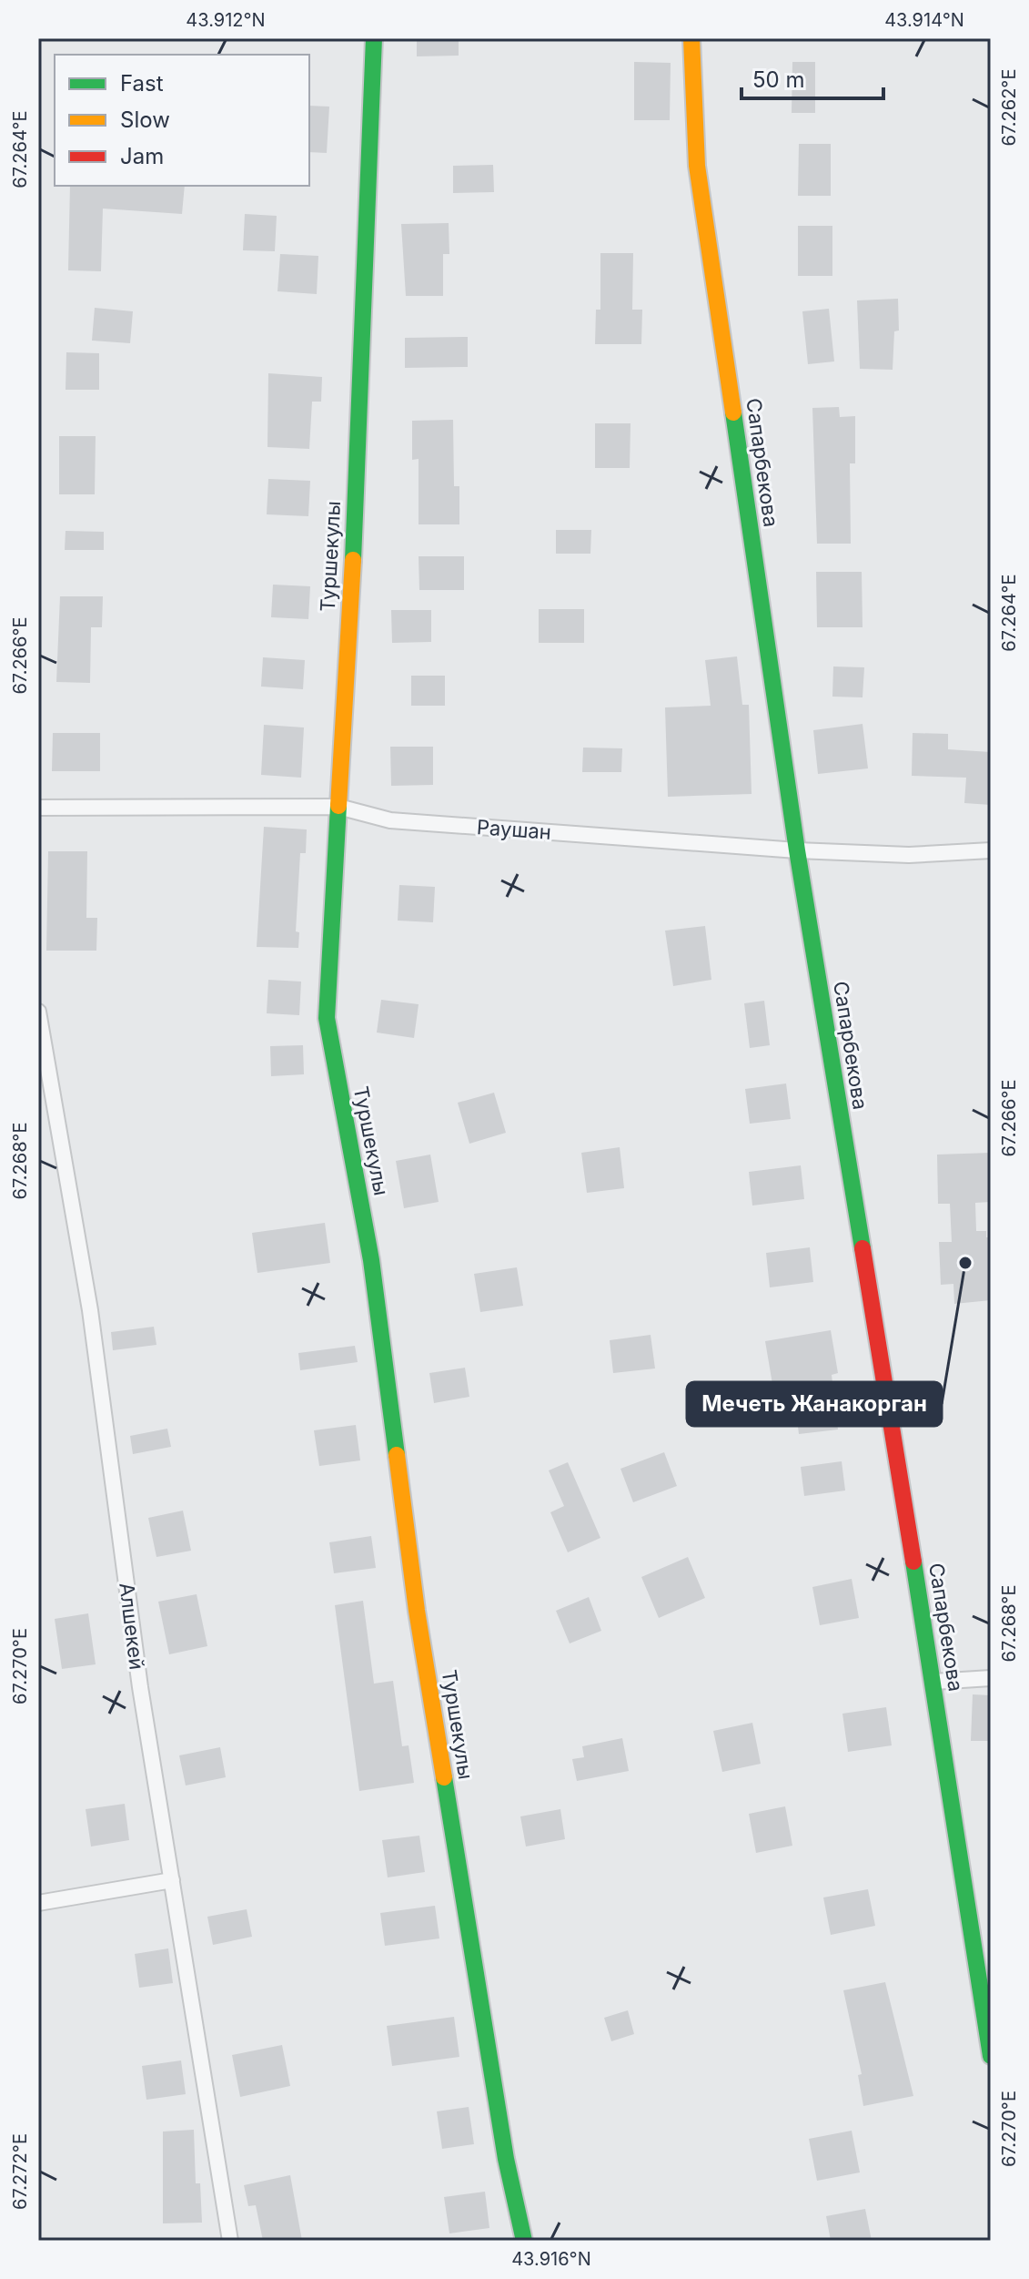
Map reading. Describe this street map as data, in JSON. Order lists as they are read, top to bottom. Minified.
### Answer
{"streets":{"street":["Сапарбекова","Туршекулы","Раушан","Алшекей"]},"crossings":[["Сапарбекова","Раушан"],["Туршекулы","Раушан"]],"places":["Мечеть Жанакорган"],"legend":["Fast","Slow","Jam"],"scale_bar":"50 m","coordinates":["43.912°N","43.914°N","67.262°E","67.264°E","67.266°E","67.268°E","67.270°E","67.272°E","43.916°N"]}
